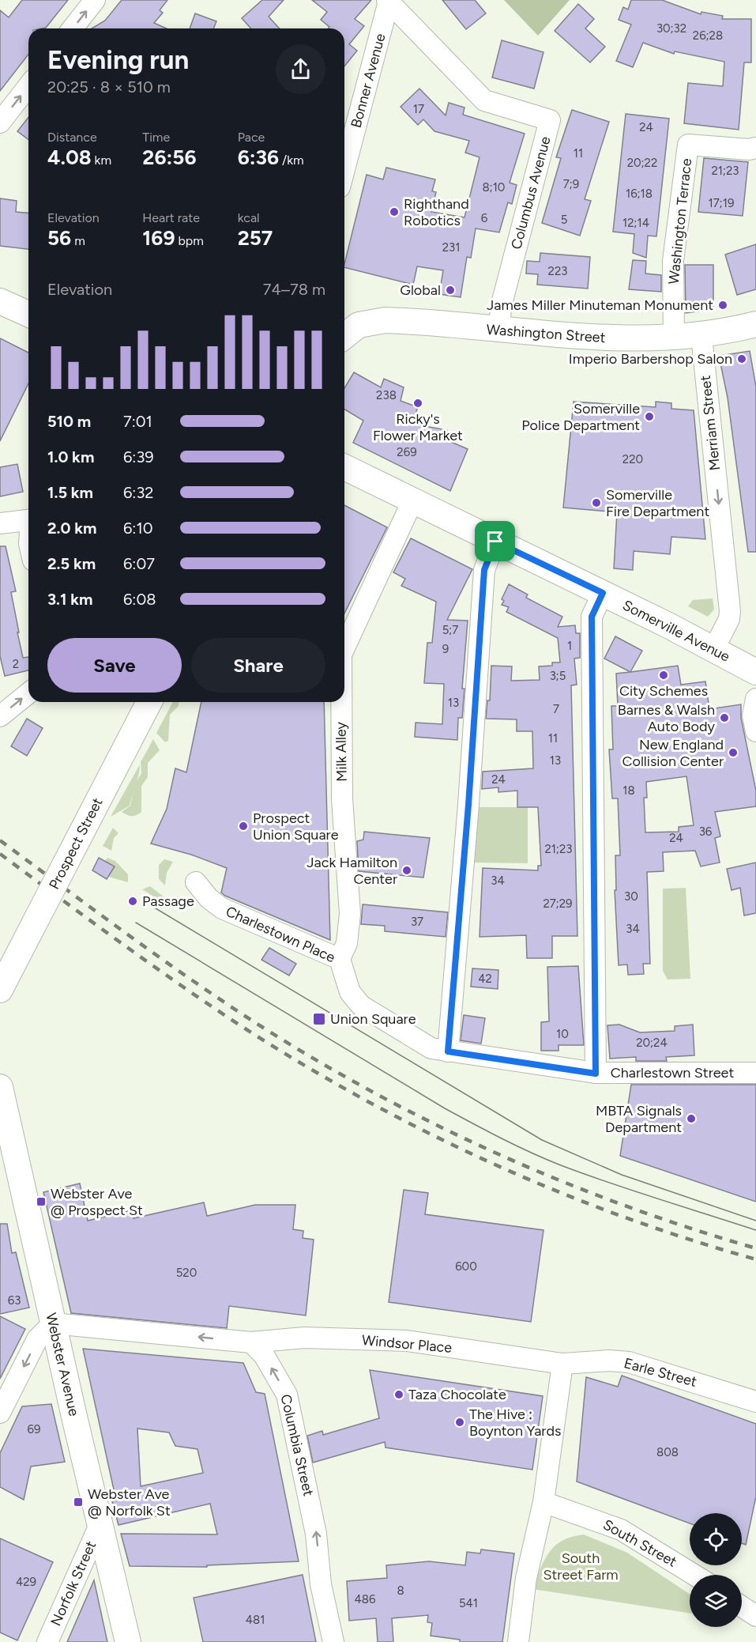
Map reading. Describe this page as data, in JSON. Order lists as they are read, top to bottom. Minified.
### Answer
{"streets":{"main road":["Washington Street","Somerville Avenue","Prospect Street","Webster Avenue"],"street":["Bonner Avenue","Columbus Avenue","Washington Terrace","Merriam Street","Milk Alley","Charlestown Place","Charlestown Street","Windsor Place","Earle Street","Columbia Street","South Street","Norfolk Street"]},"crossings":[["Bonner Avenue","Columbus Avenue"],["Columbus Avenue","Washington Street"],["Washington Terrace","Washington Street"],["Washington Street","Merriam Street"],["Merriam Street","Somerville Avenue"],["Somerville Avenue","Milk Alley"],["Milk Alley","Charlestown Place"],["Charlestown Place","Charlestown Street"],["Windsor Place","Earle Street"],["Windsor Place","Columbia Street"],["Webster Avenue","Norfolk Street"]],"one_way":["Merriam Street","Columbia Street"],"parks":["South Street Farm"],"places":{"other":["Righthand Robotics","Global","James Miller Minuteman Monument","Imperio Barbershop Salon","Ricky's Flower Market","Somerville Police Department","Somerville Fire Department","City Schemes","Barnes & Walsh Auto Body","New England Collision Center","Prospect Union Square","Jack Hamilton Center","Passage","MBTA Signals Department","Taza Chocolate","The Hive : Boynton Yards"],"transit":["Union Square","Webster Ave @ Prospect St","Webster Ave @ Norfolk St"]},"house_numbers":["30;32","26;28","17","24","11","20;22","21;23","7;9","8;10","16;18","17;19","6","5","12;14","231","223","238","269","220","5;7","1","9","2","3;5","13","7","11","13","24","18","36","24","21;23","34","30","27;29","37","34","42","10","20;24","600","520","63","69","808","429","8","486","541","481"],"page":{"heading":["Evening run","20:25 · 8 × 510 m"],"stats":[["Distance","4.08 km"],["Time","26:56"],["Pace","6:36 /km"],["Elevation","56 m"],["Heart rate","169 bpm"],["kcal","257"]],"chart":["Elevation","74–78 m"],"list":[{"name":"510 m","note":"7:01"},{"name":"1.0 km","note":"6:39"},{"name":"1.5 km","note":"6:32"},{"name":"2.0 km","note":"6:10"},{"name":"2.5 km","note":"6:07"},{"name":"3.1 km","note":"6:08"}],"buttons":["Save","Share"]}}
